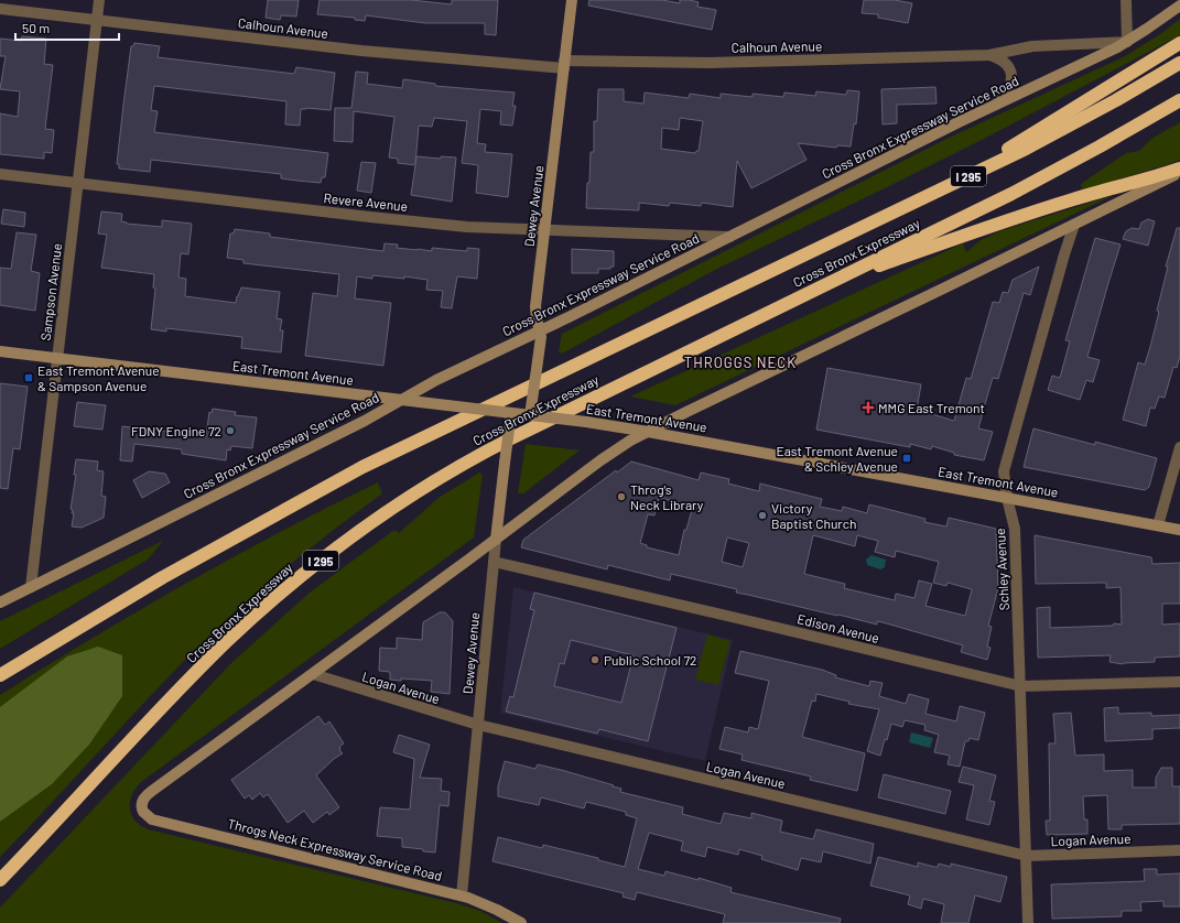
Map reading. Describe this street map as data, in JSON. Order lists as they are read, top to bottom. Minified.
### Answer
{"streets":{"highway":["I 295","Cross Bronx Expressway"],"main road":["Cross Bronx Expressway Service Road","Dewey Avenue","East Tremont Avenue","Throgs Neck Expressway Service Road"],"street":["Calhoun Avenue","Revere Avenue","Sampson Avenue","Schley Avenue","Edison Avenue","Logan Avenue"]},"crossings":[["Calhoun Avenue","Cross Bronx Expressway Service Road"],["Calhoun Avenue","Dewey Avenue"],["Calhoun Avenue","Sampson Avenue"],["Cross Bronx Expressway Service Road","Revere Avenue"],["Cross Bronx Expressway Service Road","Dewey Avenue"],["Cross Bronx Expressway Service Road","Sampson Avenue"],["Cross Bronx Expressway Service Road","East Tremont Avenue"],["Revere Avenue","Dewey Avenue"],["Revere Avenue","Sampson Avenue"],["Dewey Avenue","East Tremont Avenue"],["Dewey Avenue","Edison Avenue"],["Dewey Avenue","Logan Avenue"],["Dewey Avenue","Throgs Neck Expressway Service Road"],["Sampson Avenue","East Tremont Avenue"],["East Tremont Avenue","Schley Avenue"],["Schley Avenue","Edison Avenue"],["Schley Avenue","Logan Avenue"],["Logan Avenue","Throgs Neck Expressway Service Road"]],"districts":["THROGGS NECK"],"places":{"transit":["East Tremont Avenue & Sampson Avenue","East Tremont Avenue & Schley Avenue"],"health":["MMG East Tremont"],"other":["FDNY Engine 72","Throg's Neck Library","Victory Baptist Church","Public School 72"]},"scale_bar":"50 m"}
